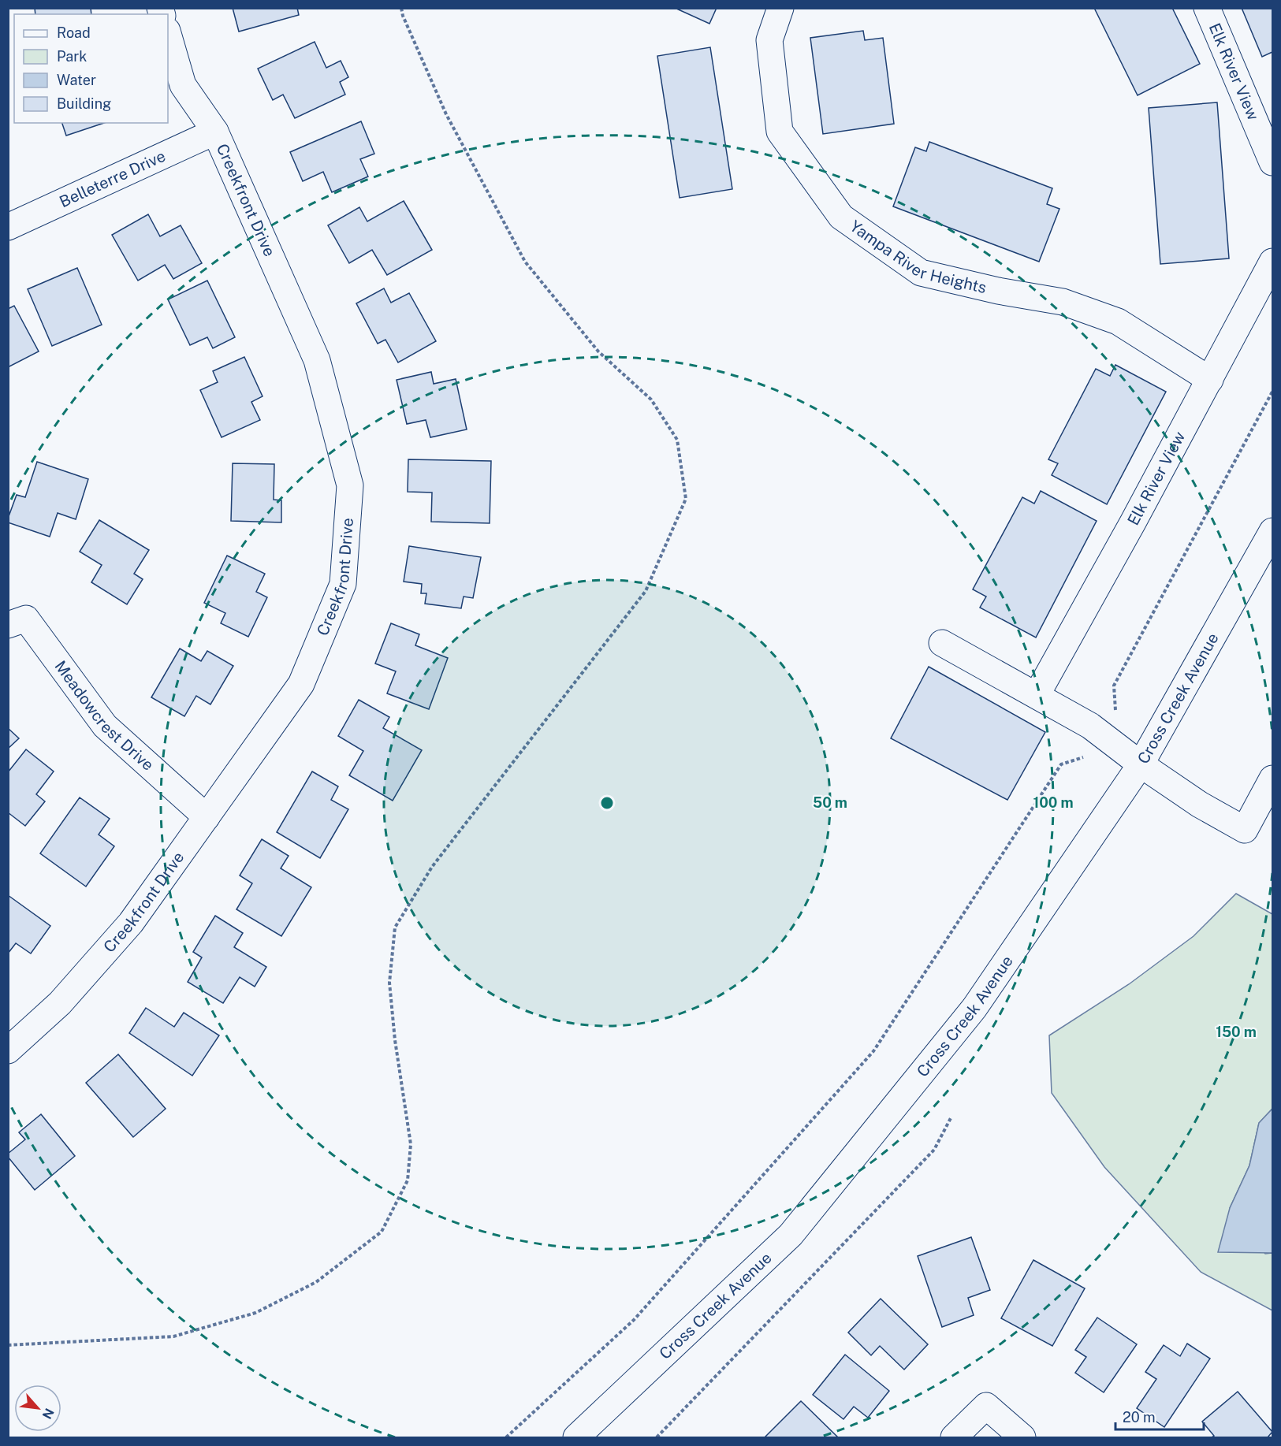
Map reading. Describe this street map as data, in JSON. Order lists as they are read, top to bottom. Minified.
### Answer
{"streets":{"street":["Elk River View","Belleterre Drive","Creekfront Drive","Yampa River Heights","Cross Creek Avenue","Meadowcrest Drive"]},"crossings":[["Elk River View","Yampa River Heights"],["Belleterre Drive","Creekfront Drive"],["Creekfront Drive","Meadowcrest Drive"]],"legend":["Road","Park","Water","Building"],"scale_bar":"20 m","north":"bottom right","rings":["50 m","100 m","150 m"]}
